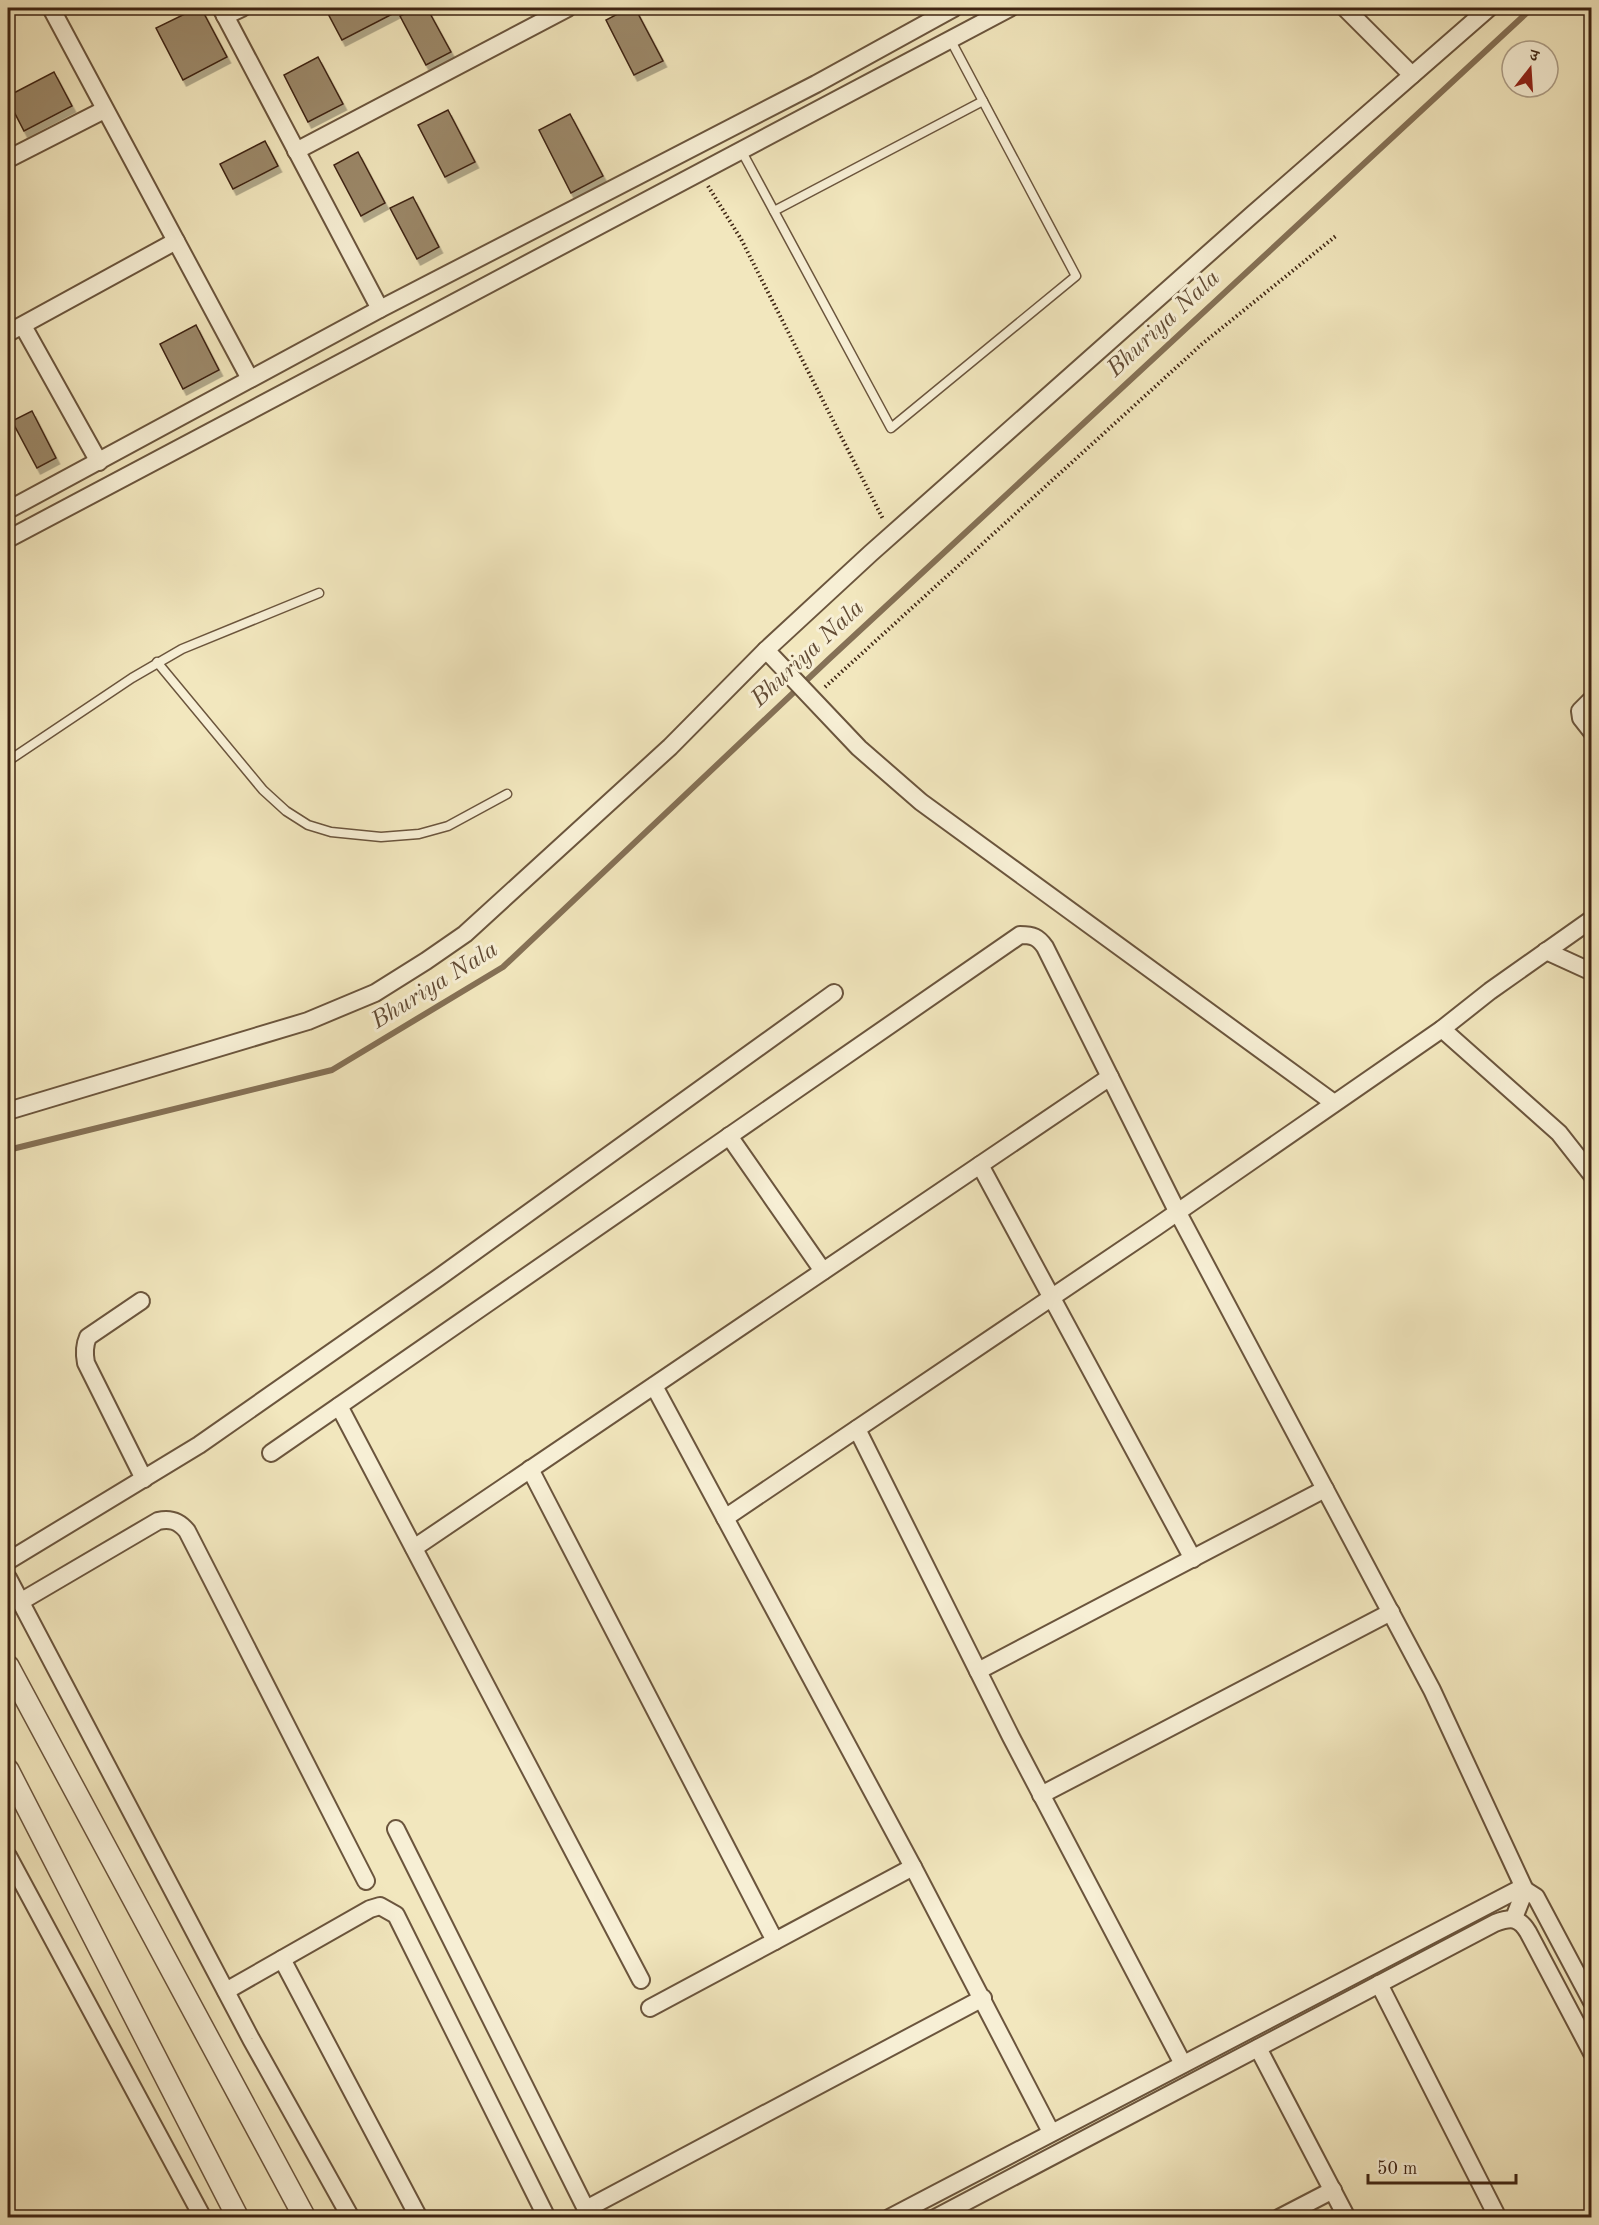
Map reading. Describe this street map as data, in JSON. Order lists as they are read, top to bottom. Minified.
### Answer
{"water":["Bhuriya Nala"],"scale_bar":"50 m","north":"top"}
